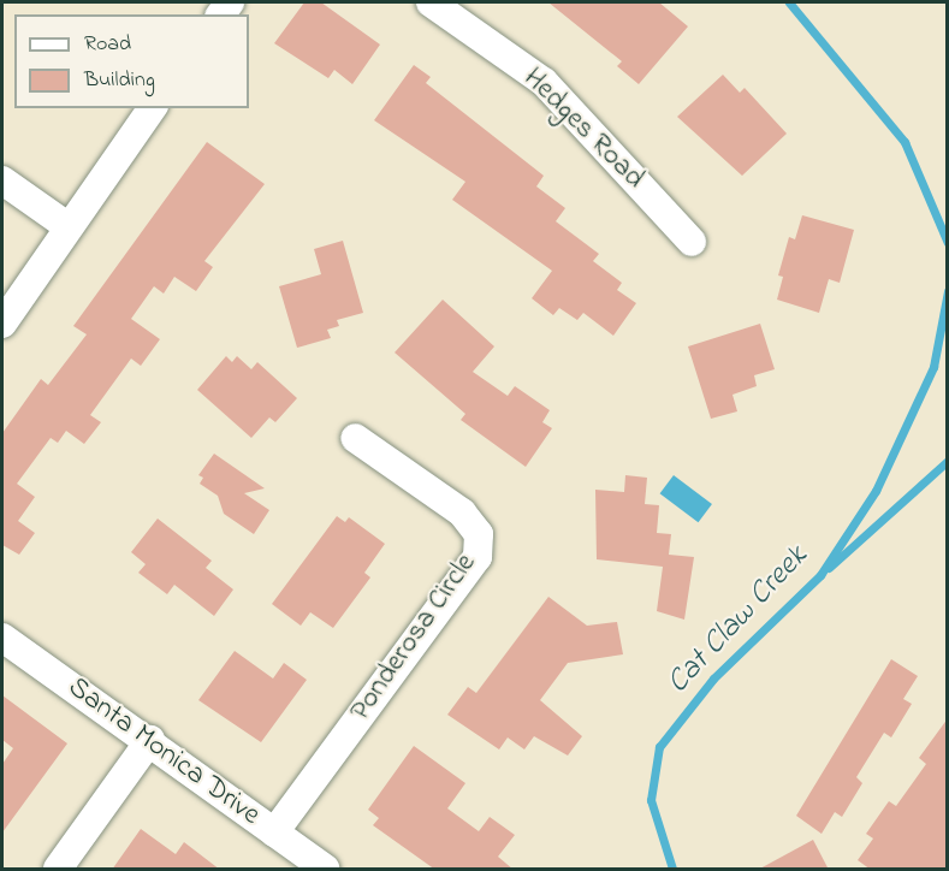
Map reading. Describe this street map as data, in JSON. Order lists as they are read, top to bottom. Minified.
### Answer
{"streets":{"street":["Hedges Road","Ponderosa Circle","Santa Monica Drive"]},"crossings":[["Ponderosa Circle","Santa Monica Drive"]],"water":["Cat Claw Creek"],"legend":["Road","Building"]}
